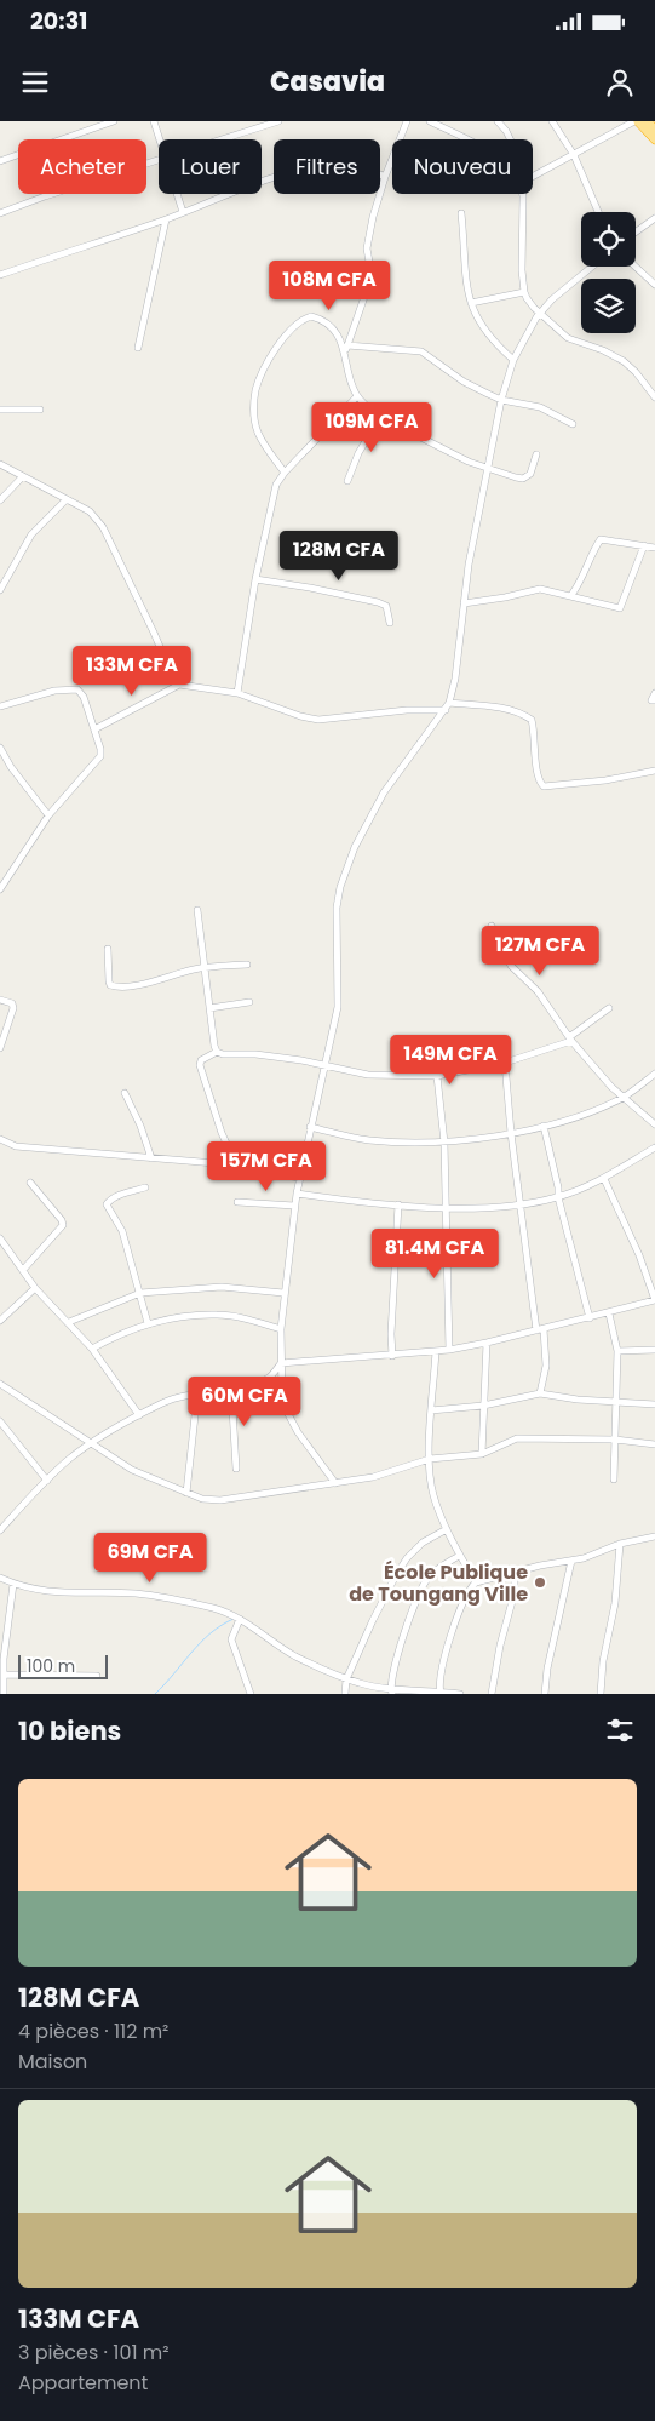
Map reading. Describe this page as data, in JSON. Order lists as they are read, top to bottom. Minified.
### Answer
{"places":["École Publique de Toungang Ville"],"scale_bar":"100 m","page":{"status":"20:31","header":"Casavia","chip":["Acheter","Louer","Filtres","Nouveau"],"price":["108M CFA","109M CFA","128M CFA","133M CFA","127M CFA","149M CFA","157M CFA","81.4M CFA","60M CFA","69M CFA"],"scale":"100 m","heading":"10 biens","list":[{"name":"128M CFA","note":"4 pièces · 112 m² · Maison"},{"name":"133M CFA","note":"3 pièces · 101 m² · Appartement"}]}}
